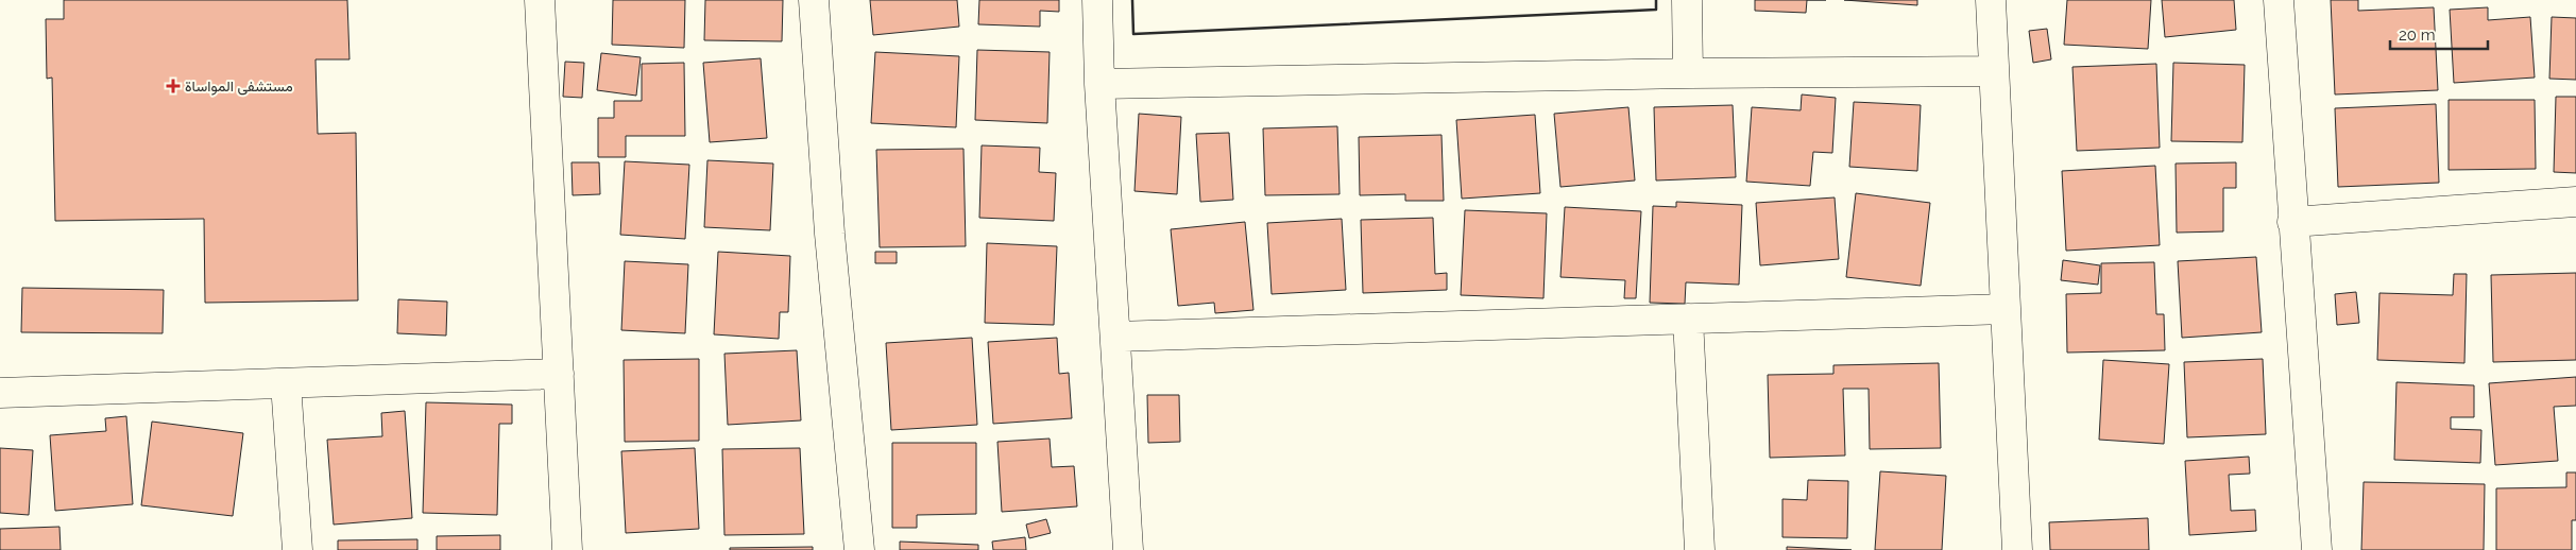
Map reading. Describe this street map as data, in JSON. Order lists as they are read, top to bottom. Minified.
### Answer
{"places":{"health":["مستشفى المواساة"]},"scale_bar":"20 m"}
